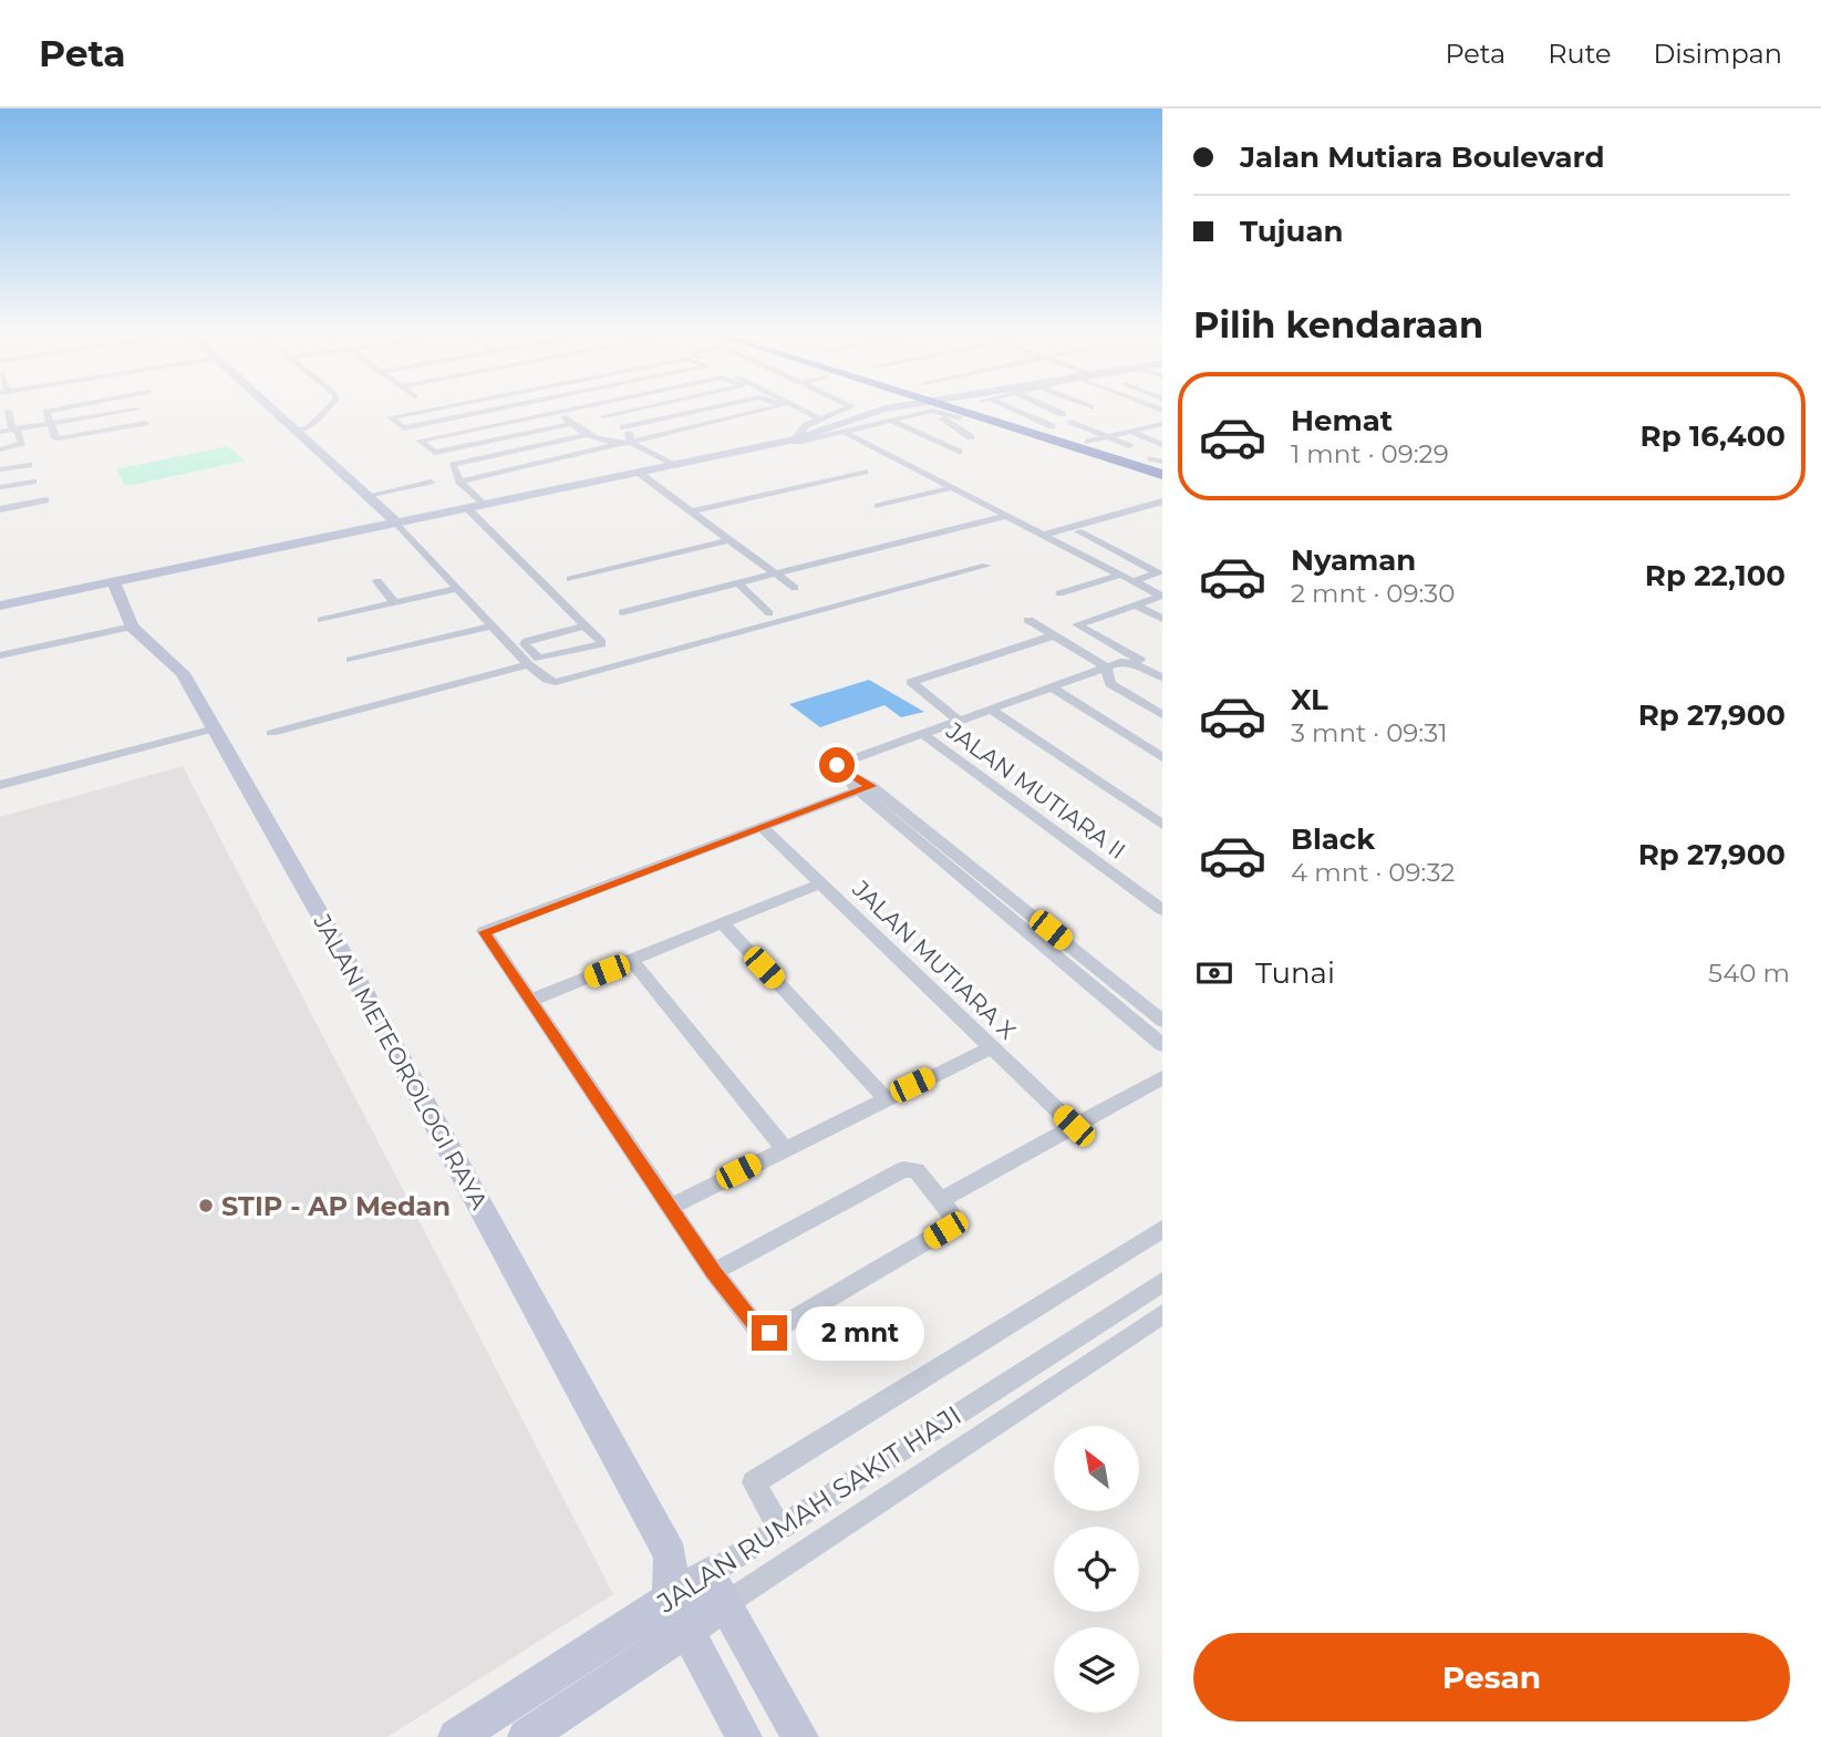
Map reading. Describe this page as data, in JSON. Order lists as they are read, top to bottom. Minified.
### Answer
{"streets":{"street":["JALAN MUTIARA II","JALAN MUTIARA X","JALAN METEOROLOGI RAYA","JALAN RUMAH SAKIT HAJI"]},"places":["STIP - AP Medan"],"north":"top left","page":{"header":"Peta","nav":["Peta","Rute","Disimpan"],"banner":["Jalan Mutiara Boulevard","Tujuan"],"heading":"Pilih kendaraan","list":[{"name":"Hemat","note":"1 mnt · 09:29","value":"Rp 16,400"},{"name":"Nyaman","note":"2 mnt · 09:30","value":"Rp 22,100"},{"name":"XL","note":"3 mnt · 09:31","value":"Rp 27,900"},{"name":"Black","note":"4 mnt · 09:32","value":"Rp 27,900"}],"pay":["Tunai","540 m"],"bubble":"2 mnt","buttons":"Pesan"}}
